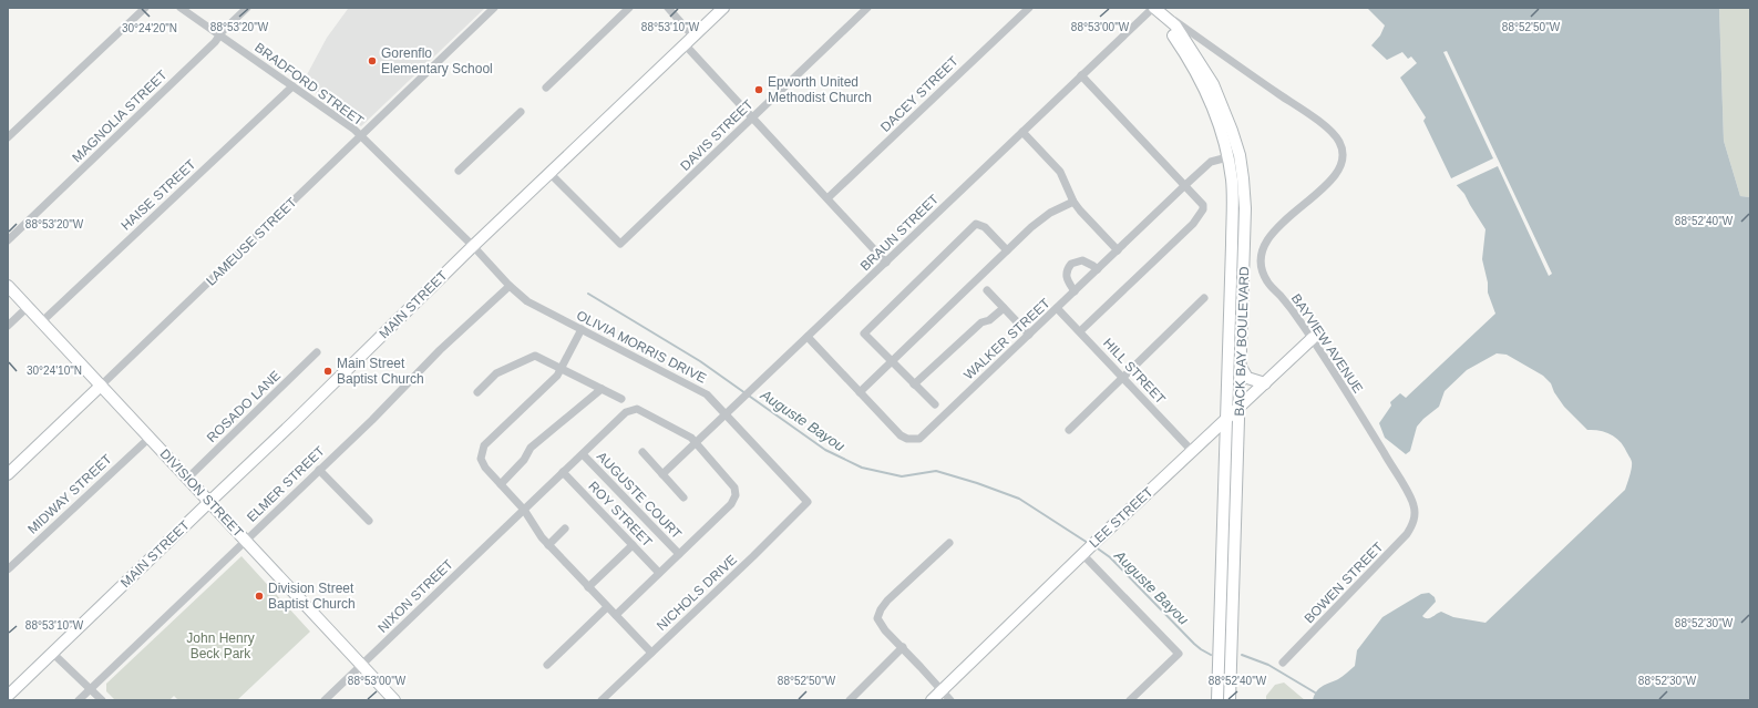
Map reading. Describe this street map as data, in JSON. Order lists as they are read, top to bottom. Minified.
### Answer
{"streets":{"main road":["LAMEUSE STREET","MAIN STREET","BACK BAY BOULEVARD","DIVISION STREET","LEE STREET"],"street":["BRADFORD STREET","DACEY STREET","MAGNOLIA STREET","DAVIS STREET","HAISE STREET","BRAUN STREET","WALKER STREET","BAYVIEW AVENUE","OLIVIA MORRIS DRIVE","HILL STREET","ROSADO LANE","ELMER STREET","MIDWAY STREET","AUGUSTE COURT","ROY STREET","BOWEN STREET","NICHOLS DRIVE","NIXON STREET"]},"crossings":[["BRADFORD STREET","MAGNOLIA STREET"],["BRADFORD STREET","HAISE STREET"],["BRADFORD STREET","LAMEUSE STREET"],["BRADFORD STREET","MAIN STREET"],["BRADFORD STREET","OLIVIA MORRIS DRIVE"],["DAVIS STREET","MAIN STREET"],["HAISE STREET","DIVISION STREET"],["BRAUN STREET","WALKER STREET"],["BRAUN STREET","BACK BAY BOULEVARD"],["BRAUN STREET","BAYVIEW AVENUE"],["BRAUN STREET","OLIVIA MORRIS DRIVE"],["BRAUN STREET","AUGUSTE COURT"],["LAMEUSE STREET","DIVISION STREET"],["MAIN STREET","OLIVIA MORRIS DRIVE"],["MAIN STREET","DIVISION STREET"],["WALKER STREET","BACK BAY BOULEVARD"],["WALKER STREET","HILL STREET"],["BACK BAY BOULEVARD","BAYVIEW AVENUE"],["BACK BAY BOULEVARD","LEE STREET"],["BAYVIEW AVENUE","LEE STREET"],["BAYVIEW AVENUE","BOWEN STREET"],["OLIVIA MORRIS DRIVE","ELMER STREET"],["OLIVIA MORRIS DRIVE","NICHOLS DRIVE"],["HILL STREET","LEE STREET"],["ROSADO LANE","DIVISION STREET"],["ELMER STREET","DIVISION STREET"],["DIVISION STREET","MIDWAY STREET"],["DIVISION STREET","NIXON STREET"],["AUGUSTE COURT","ROY STREET"],["AUGUSTE COURT","NIXON STREET"]],"water":["Auguste Bayou"],"parks":["John Henry Beck Park"],"places":["Gorenflo Elementary School","Epworth United Methodist Church","Main Street Baptist Church","Division Street Baptist Church"],"coordinates":["88°53'20\"W","88°53'10\"W","88°53'00\"W","88°52'50\"W","30°24'20\"N","88°52'40\"W","30°24'10\"N","88°52'30\"W"]}
